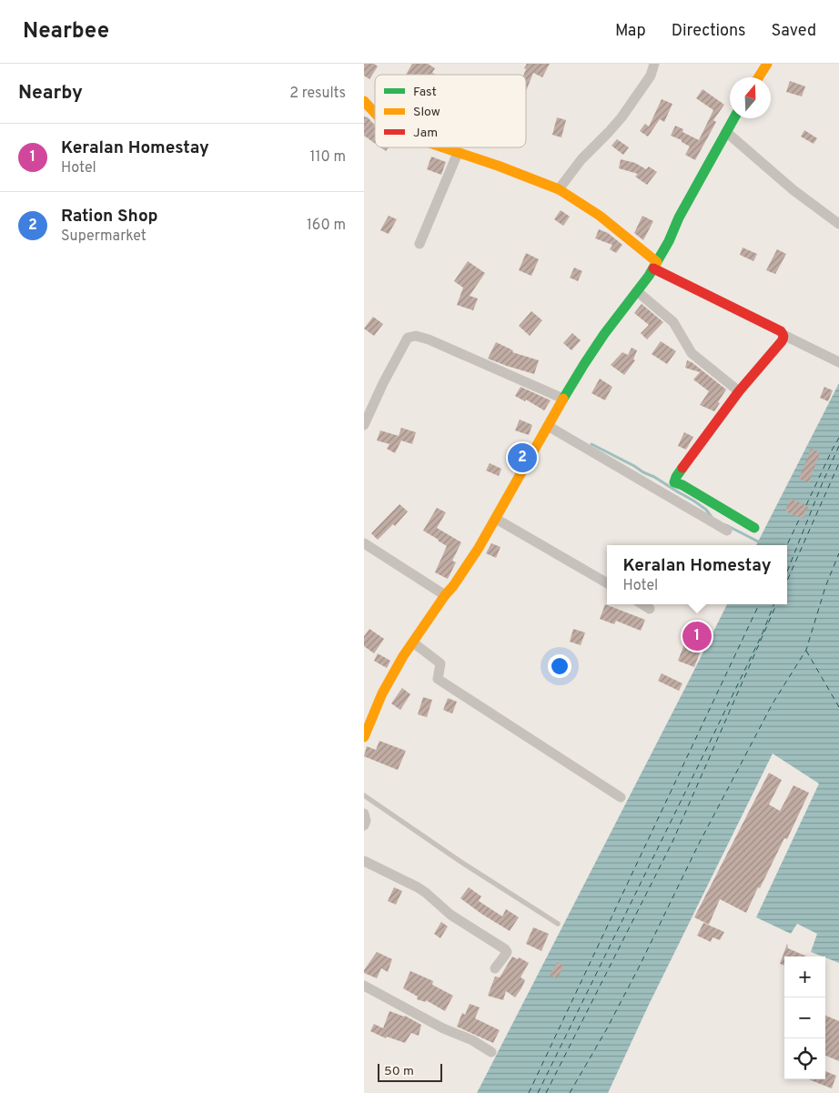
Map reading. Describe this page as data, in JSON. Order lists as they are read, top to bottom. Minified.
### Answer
{"legend":["Fast","Slow","Jam"],"scale_bar":"50 m","north":"top","page":{"header":"Nearbee","nav":["Map","Directions","Saved"],"heading":["Nearby","2 results"],"list":[{"mark":"1","name":"Keralan Homestay","note":"Hotel","value":"110 m"},{"mark":"2","name":"Ration Shop","note":"Supermarket","value":"160 m"}],"pins":["2","1"],"popup":["Keralan Homestay","Hotel"],"map_buttons":["+","−"],"scale":"50 m"}}
